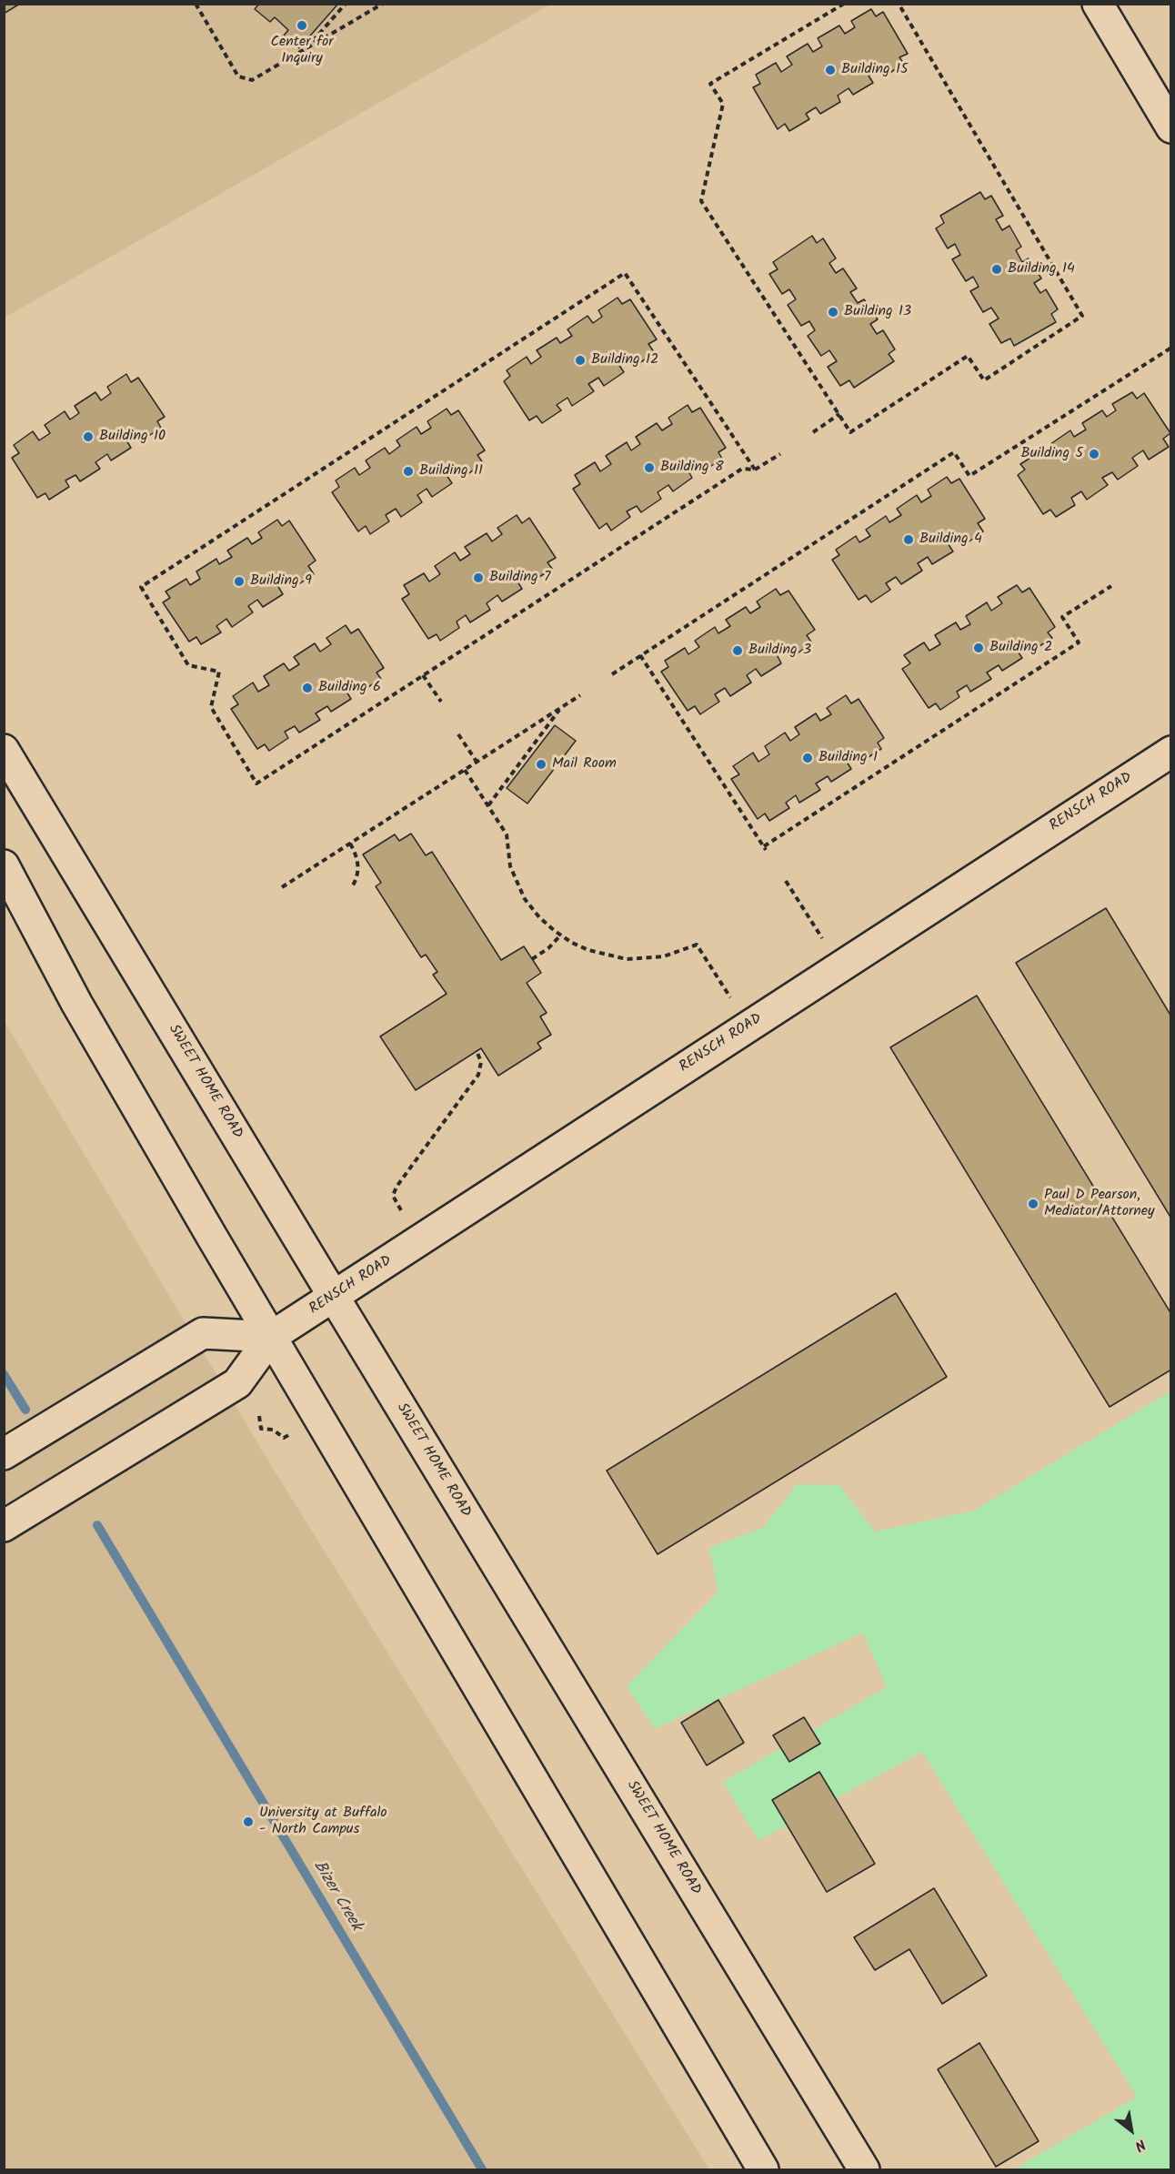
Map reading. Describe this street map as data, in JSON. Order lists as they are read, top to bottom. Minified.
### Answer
{"streets":{"main road":["RENSCH ROAD","SWEET HOME ROAD"]},"crossings":[["RENSCH ROAD","SWEET HOME ROAD"]],"water":["Bizer Creek"],"places":["Center for Inquiry","Building 15","Building 14","Building 13","Building 12","Building 10","Building 5","Building 8","Building 11","Building 4","Building 7","Building 9","Building 2","Building 3","Building 6","Building 1","Mail Room","Paul D Pearson, Mediator/Attorney","University at Buffalo - North Campus"],"north":"bottom right"}
